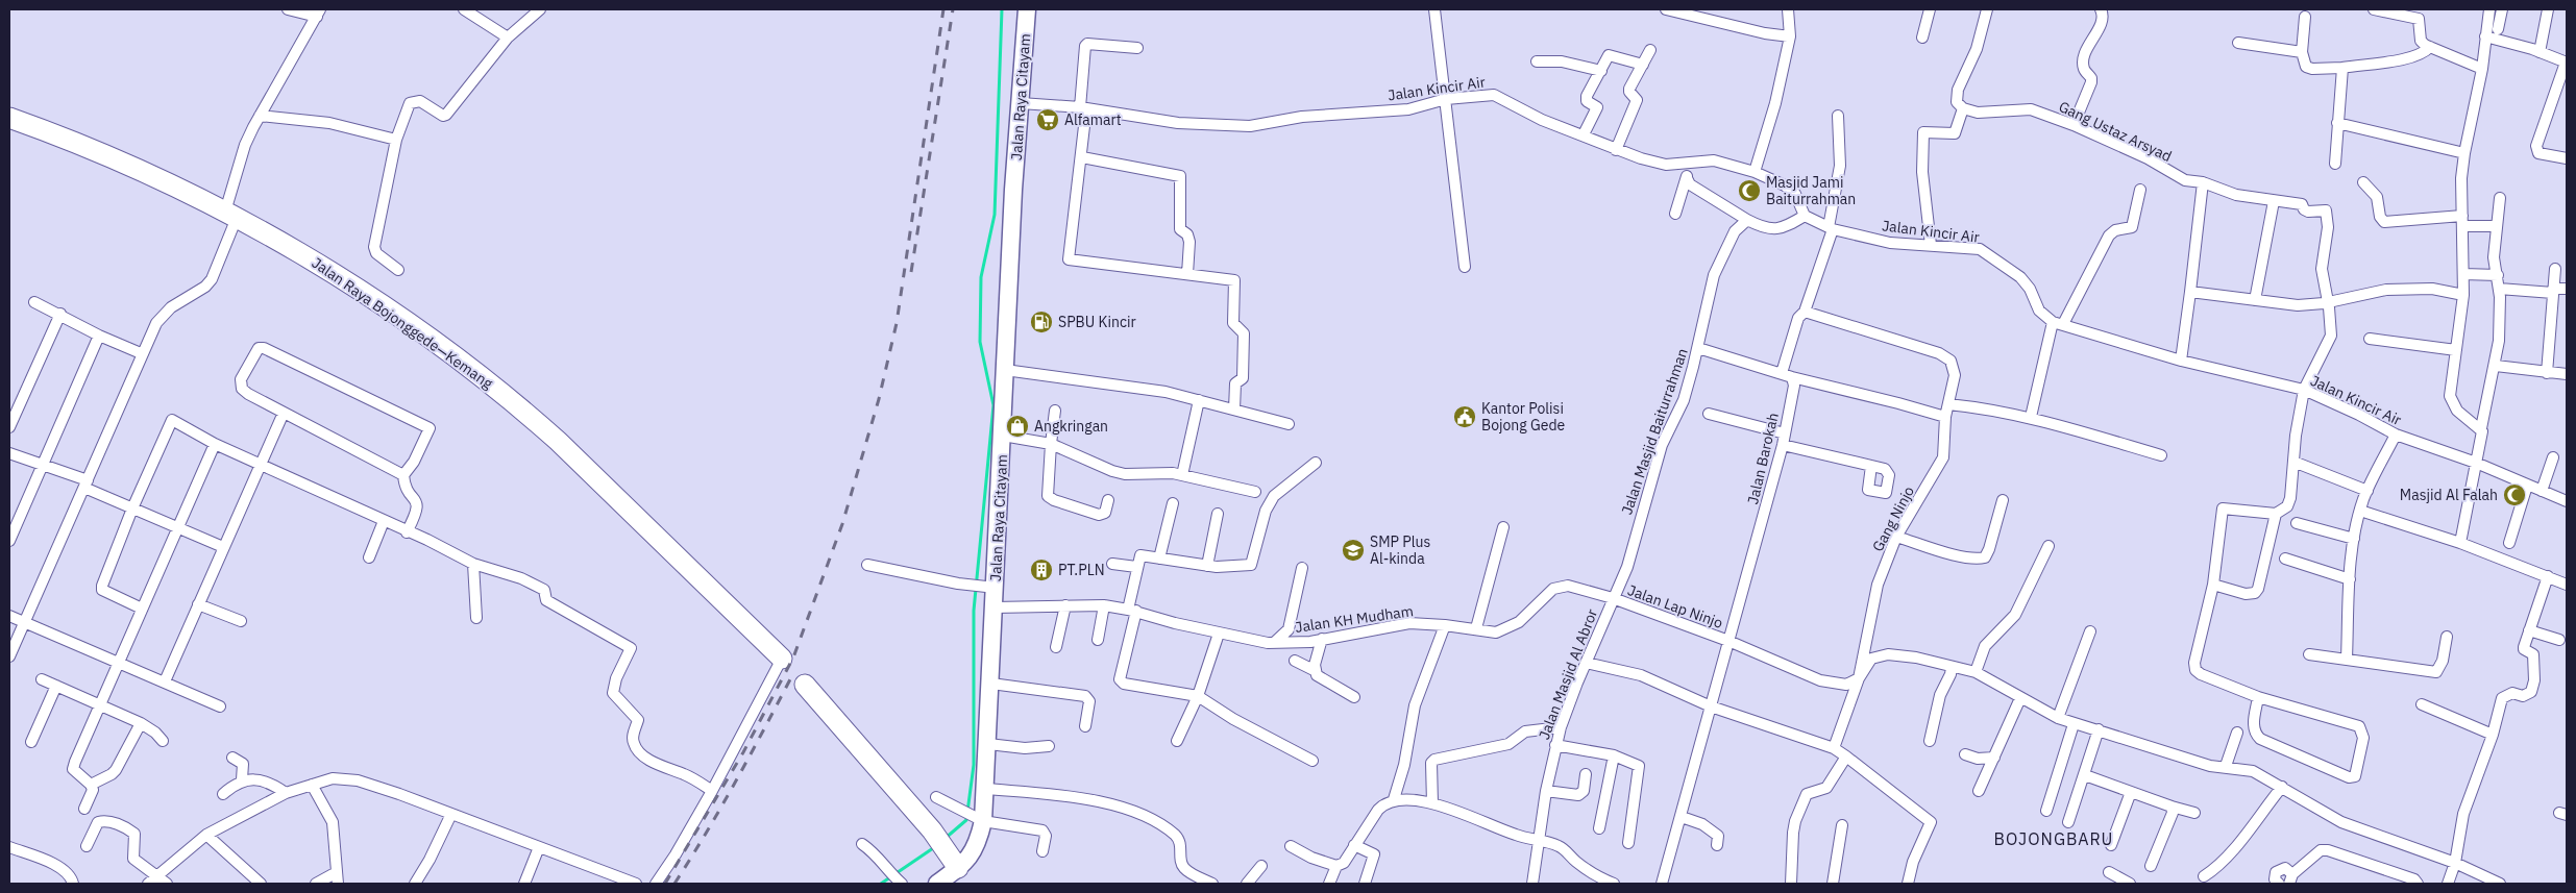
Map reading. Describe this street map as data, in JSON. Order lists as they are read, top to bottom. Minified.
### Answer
{"streets":{"highway":["Jalan Raya Bojonggede—Kemang"],"main road":["Jalan Raya Citayam"],"street":["Jalan Kincir Air","Gang Ustaz Arsyad","Jalan Masjid Baiturrahman","Jalan Barokah","Gang Ninjo","Jalan Lap Ninjo","Jalan KH Mudham","Jalan Masjid Al Abror"]},"crossings":[["Jalan Kincir Air","Jalan Raya Citayam"],["Jalan Kincir Air","Jalan Barokah"],["Jalan Masjid Baiturrahman","Jalan Lap Ninjo"],["Jalan Masjid Baiturrahman","Jalan KH Mudham"],["Jalan Masjid Baiturrahman","Jalan Masjid Al Abror"],["Jalan Barokah","Gang Ninjo"],["Jalan Barokah","Jalan Lap Ninjo"],["Gang Ninjo","Jalan Lap Ninjo"],["Jalan Lap Ninjo","Jalan KH Mudham"],["Jalan Lap Ninjo","Jalan Masjid Al Abror"],["Jalan KH Mudham","Jalan Masjid Al Abror"]],"districts":["BOJONGBARU"],"places":{"supermarket":["Alfamart"],"mosque":["Masjid Jami Baiturrahman","Masjid Al Falah"],"fuel station":["SPBU Kincir"],"public building":["Kantor Polisi Bojong Gede"],"shop":["Angkringan"],"school or university":["SMP Plus Al-kinda"],"building":["PT.PLN"]}}
